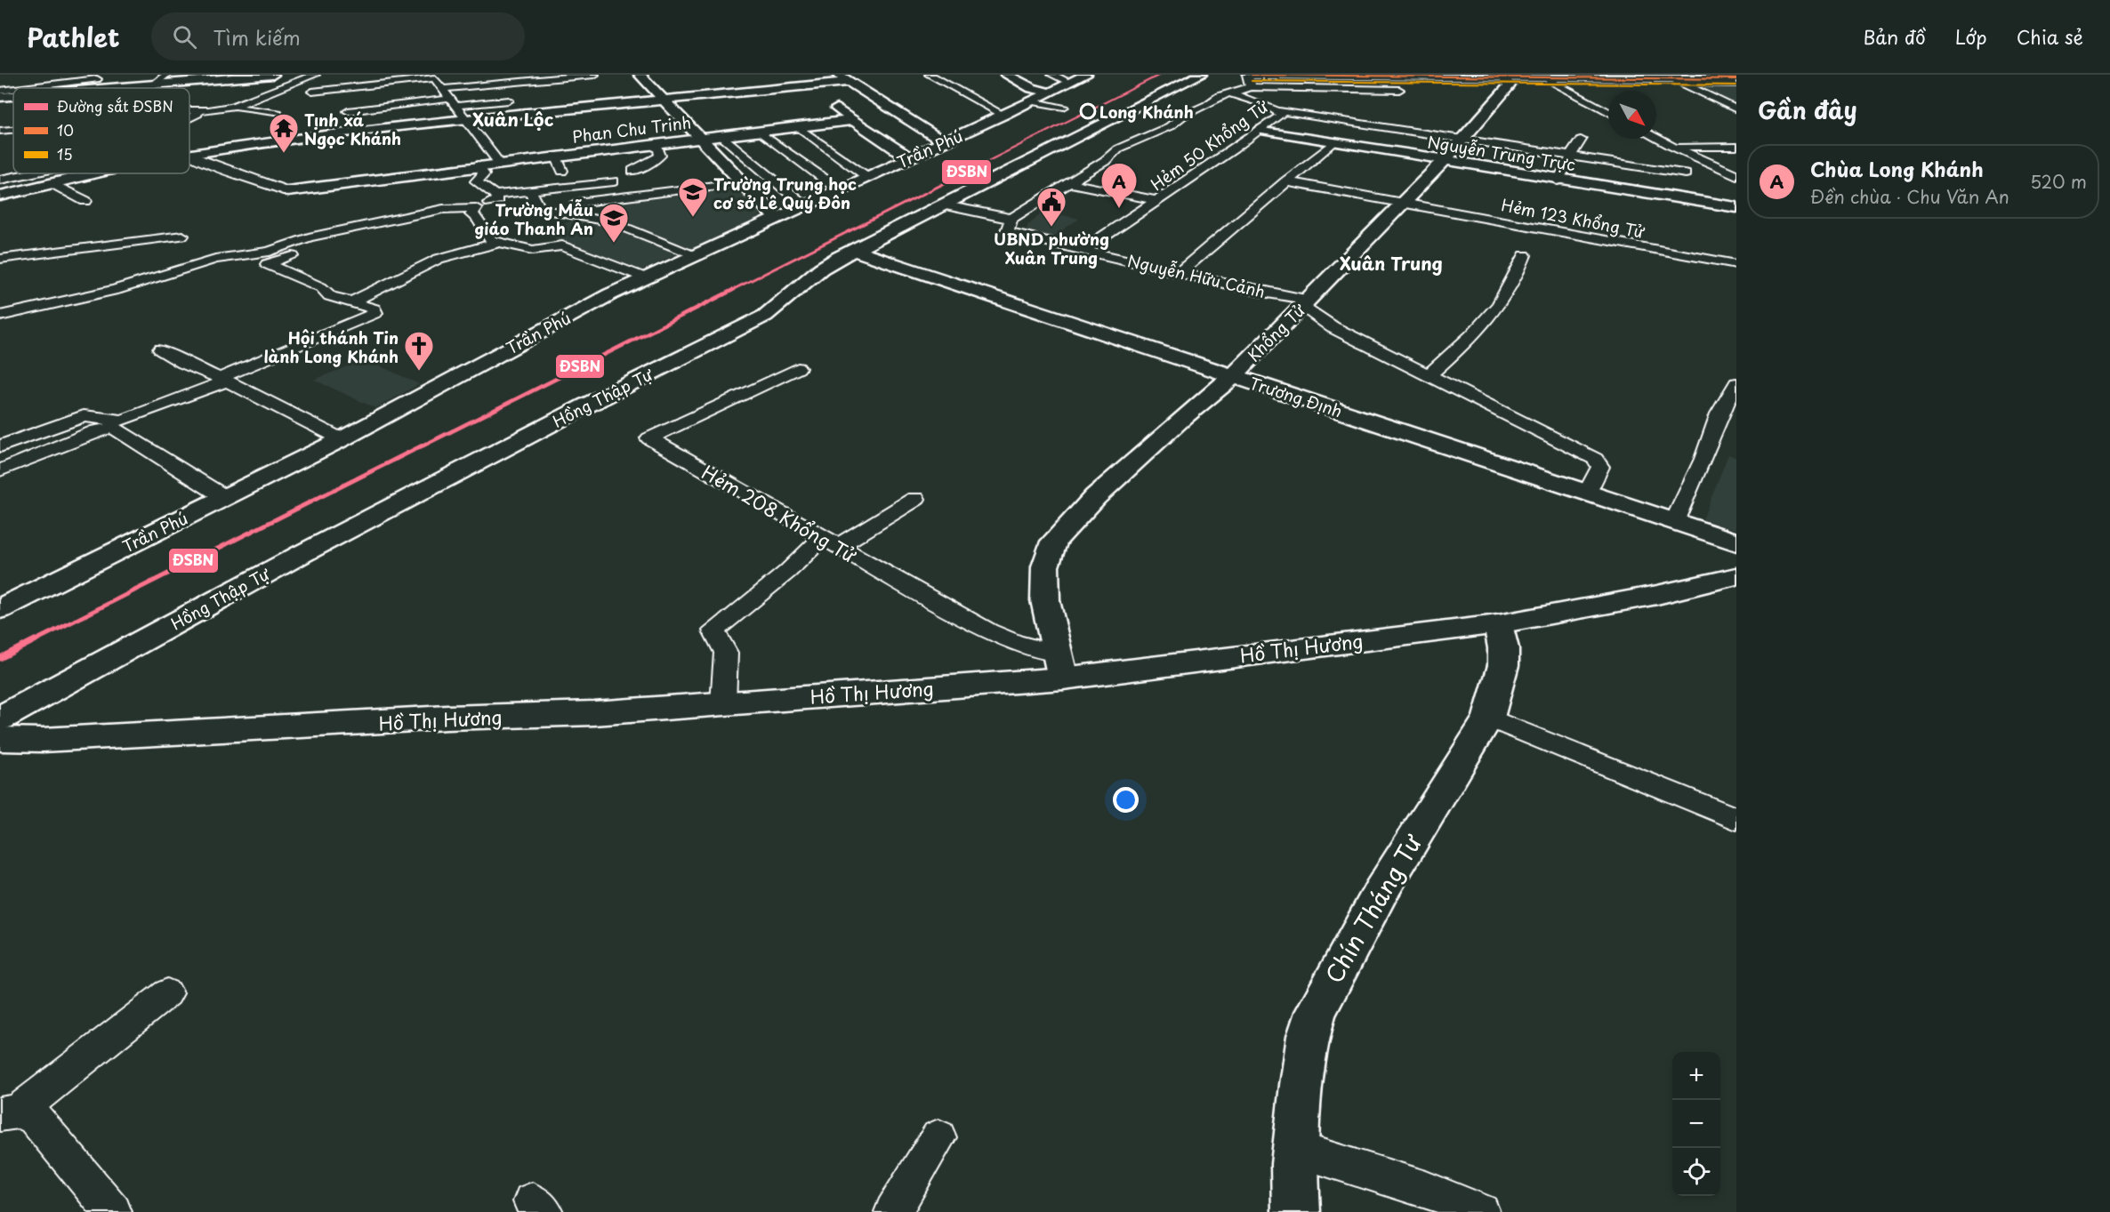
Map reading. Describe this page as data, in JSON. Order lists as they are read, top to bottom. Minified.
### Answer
{"streets":{"street":["Phan Chu Trinh","Hẻm 50 Khổng Tử","Trần Phú","Nguyễn Trung Trực","Hẻm 123 Khổng Tử","Nguyễn Hữu Cảnh","Khổng Tử","Trương Định","Hồng Thập Tự","Hẻm 208 Khổng Tử","Hồ Thị Hương","Chín Tháng Tư"]},"crossings":[["Hẻm 50 Khổng Tử","Nguyễn Trung Trực"],["Hẻm 50 Khổng Tử","Nguyễn Hữu Cảnh"],["Nguyễn Trung Trực","Khổng Tử"],["Hẻm 123 Khổng Tử","Khổng Tử"],["Nguyễn Hữu Cảnh","Khổng Tử"],["Nguyễn Hữu Cảnh","Trương Định"],["Khổng Tử","Trương Định"],["Khổng Tử","Hẻm 208 Khổng Tử"],["Khổng Tử","Hồ Thị Hương"],["Trương Định","Hồng Thập Tự"],["Hẻm 208 Khổng Tử","Hồ Thị Hương"],["Hồ Thị Hương","Chín Tháng Tư"]],"districts":["Xuân Lộc","Xuân Trung"],"places":{"other":["Long Khánh"],"temple":["Tịnh xá Ngọc Khánh"],"school or university":["Trường Trung học cơ sở Lê Quý Đôn","Trường Mẫu giáo Thanh An"],"public building":["UBND phường Xuân Trung"],"church":["Hội thánh Tin lành Long Khánh"]},"lines":["rail line ĐSBN","transit line 10","transit line 15"],"legend":["Đường sắt ĐSBN","10","15"],"north":"bottom right","page":{"header":"Pathlet","search":"Tìm kiếm","nav":["Bản đồ","Lớp","Chia sẻ"],"heading":"Gần đây","list":[{"mark":"A","name":"Chùa Long Khánh","note":"Đền chùa · Chu Văn An","value":"520 m"}],"pins":"A","map_buttons":["+","−"]}}
